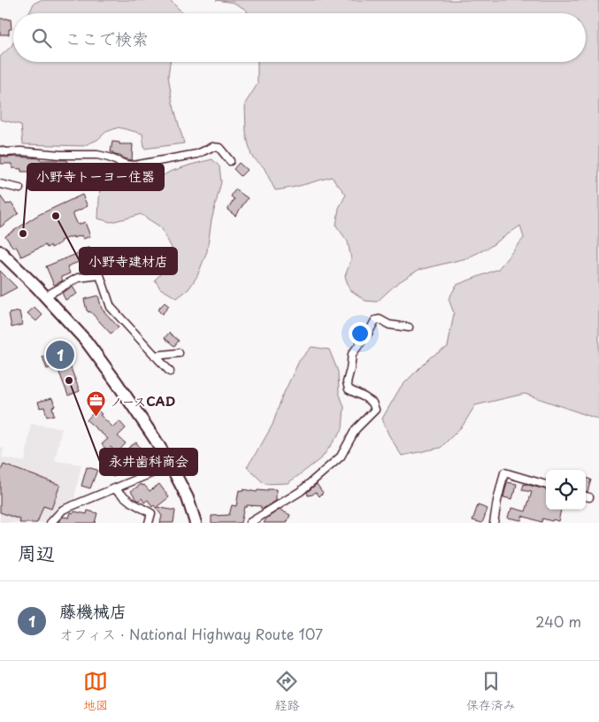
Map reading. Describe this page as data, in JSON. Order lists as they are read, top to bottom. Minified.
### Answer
{"places":{"other":["小野寺建材店","小野寺トーヨー住器","永井歯科商会"],"office":["ノースCAD"]},"page":{"search":"ここで検索","pins":"1","heading":"周辺","list":[{"mark":"1","name":"藤機械店","note":"オフィス · National Highway Route 107","value":"240 m"}],"nav":["地図","経路","保存済み"]}}
